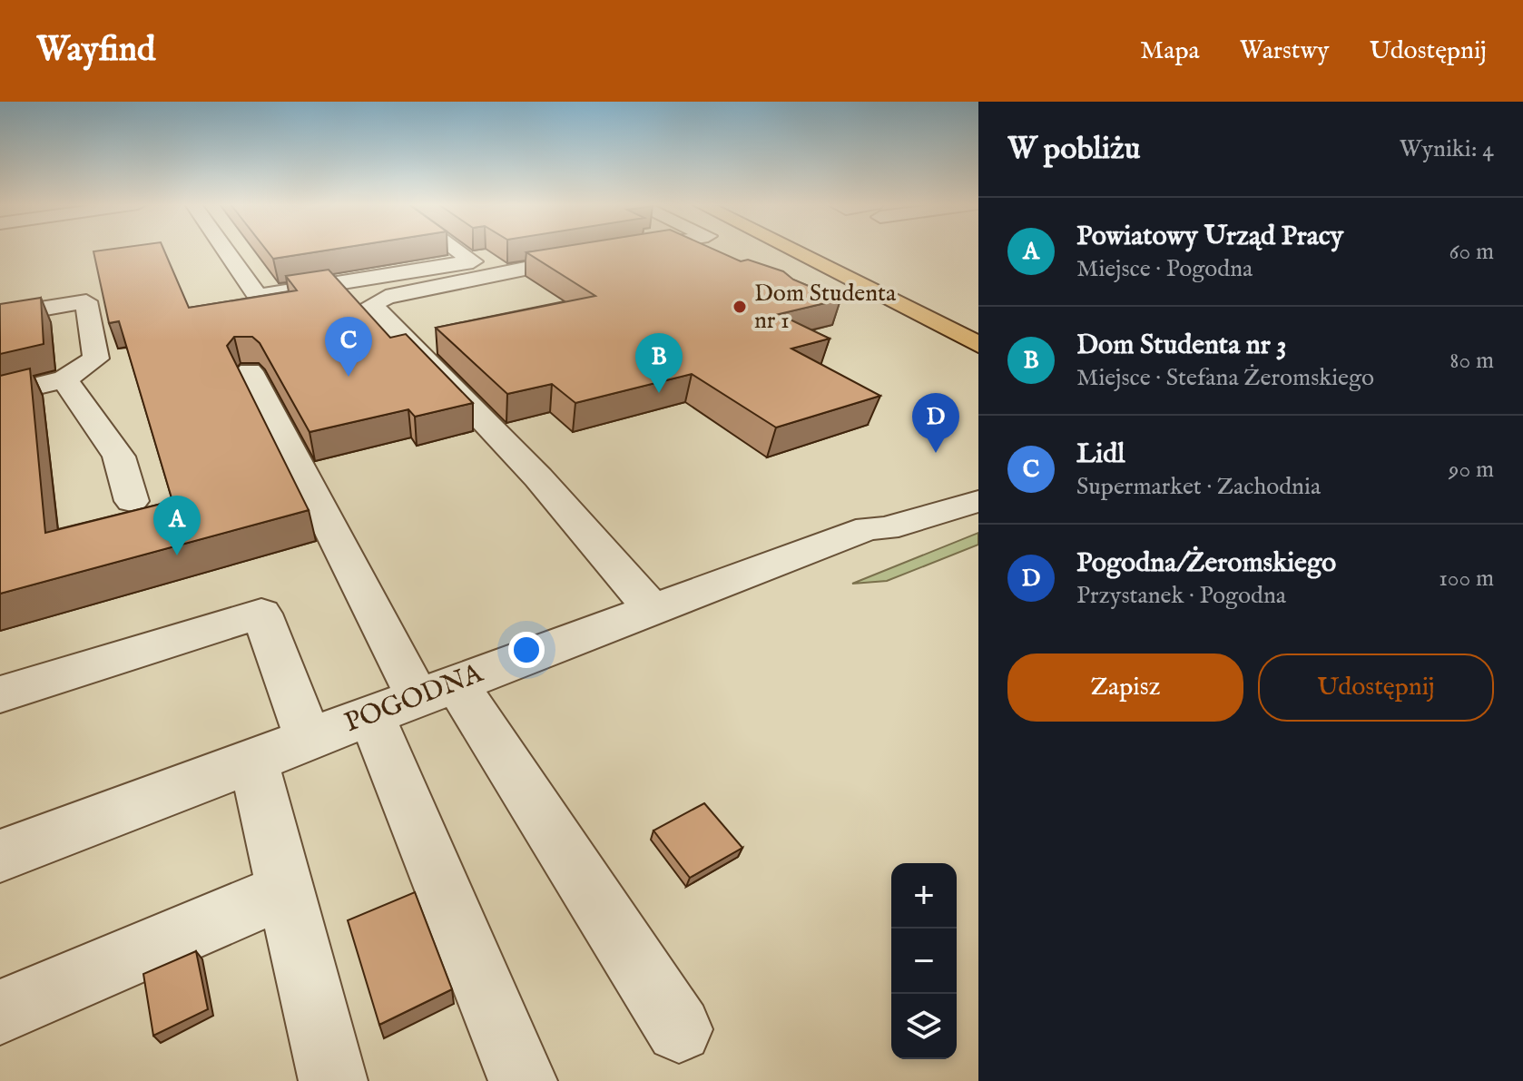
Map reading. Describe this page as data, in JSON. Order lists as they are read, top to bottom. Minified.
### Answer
{"streets":{"street":["POGODNA"]},"places":["Dom Studenta nr 1"],"page":{"header":"Wayfind","nav":["Mapa","Warstwy","Udostępnij"],"heading":["W pobliżu","Wyniki: 4"],"list":[{"mark":"A","name":"Powiatowy Urząd Pracy","note":"Miejsce · Pogodna","value":"60 m"},{"mark":"B","name":"Dom Studenta nr 3","note":"Miejsce · Stefana Żeromskiego","value":"80 m"},{"mark":"C","name":"Lidl","note":"Supermarket · Zachodnia","value":"90 m"},{"mark":"D","name":"Pogodna/Żeromskiego","note":"Przystanek · Pogodna","value":"100 m"}],"pins":["C","B","D","A"],"buttons":["Zapisz","Udostępnij"],"map_buttons":["+","−"]}}
